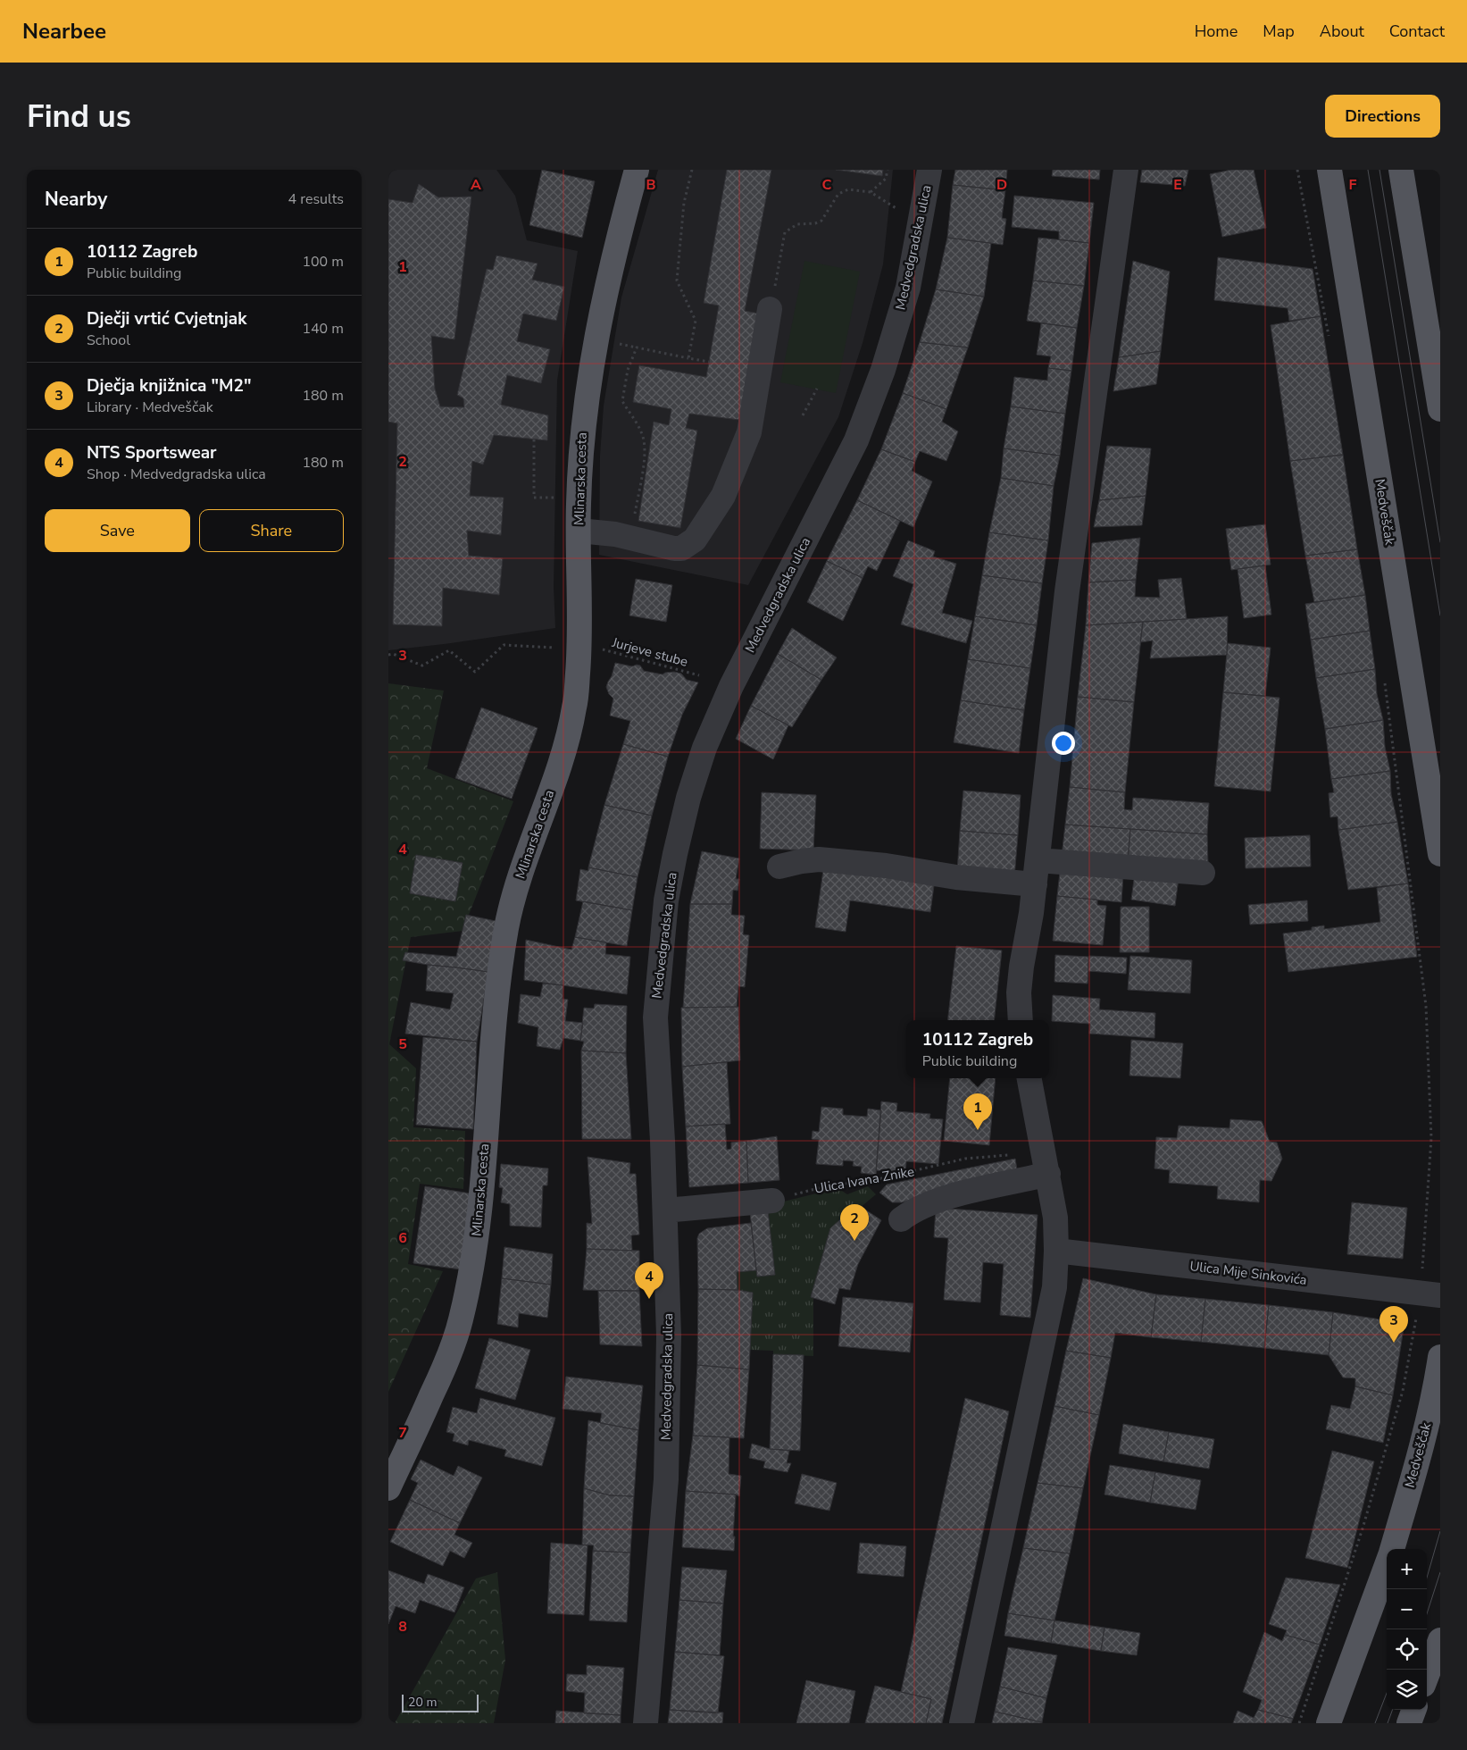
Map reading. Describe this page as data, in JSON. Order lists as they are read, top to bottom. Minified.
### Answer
{"streets":{"main road":["Mlinarska cesta","Medveščak"],"street":["Medvedgradska ulica","Ulica Mije Sinkovića"],"path":["Jurjeve stube","Ulica Ivana Znike"]},"scale_bar":"20 m","page":{"header":"Nearbee","nav":["Home","Map","About","Contact"],"buttons":["Directions",["Save","Share"]],"title":"Find us","heading":["Nearby","4 results"],"list":[{"mark":"1","name":"10112 Zagreb","note":"Public building","value":"100 m"},{"mark":"2","name":"Dječji vrtić Cvjetnjak","note":"School","value":"140 m"},{"mark":"3","name":"Dječja knjižnica \"M2\"","note":"Library · Medveščak","value":"180 m"},{"mark":"4","name":"NTS Sportswear","note":"Shop · Medvedgradska ulica","value":"180 m"}],"popup":["10112 Zagreb","Public building"],"pins":["1","2","4","3"],"map_buttons":["+","−"],"scale":"20 m"},"grid":{"columns":["A","B","C","D","E","F"],"rows":["1","2","3","4","5","6","7","8"]}}
